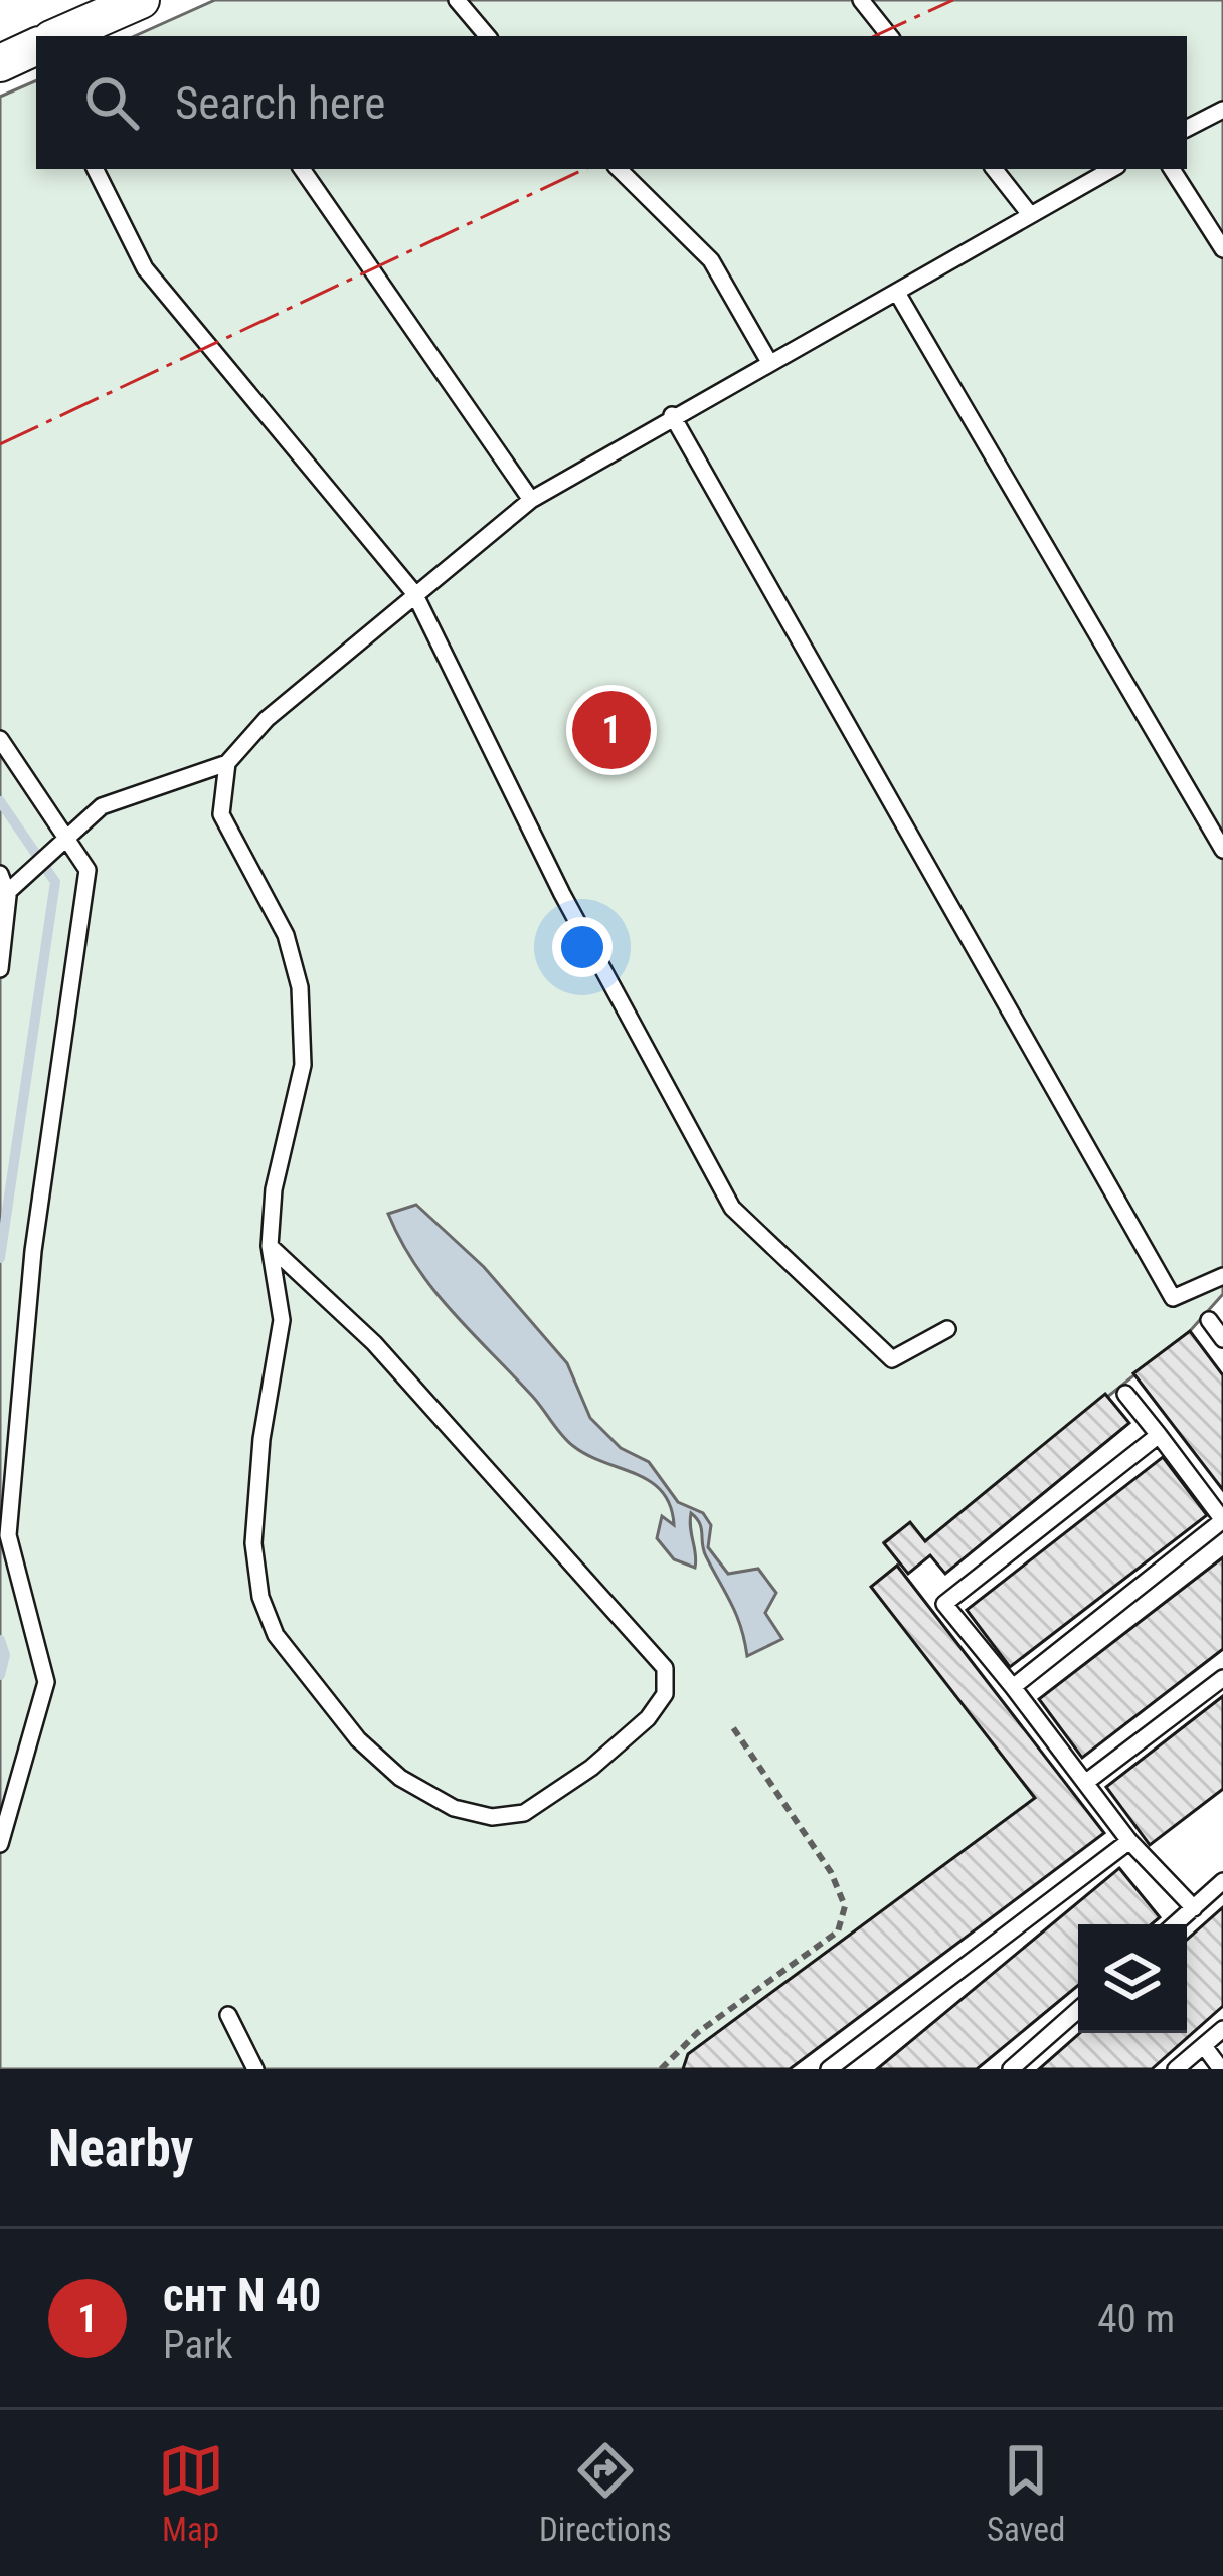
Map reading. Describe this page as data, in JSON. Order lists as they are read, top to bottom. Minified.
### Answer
{"page":{"search":"Search here","pins":"1","heading":"Nearby","list":[{"mark":"1","name":"снт N 40","note":"Park","value":"40 m"}],"nav":["Map","Directions","Saved"]}}
